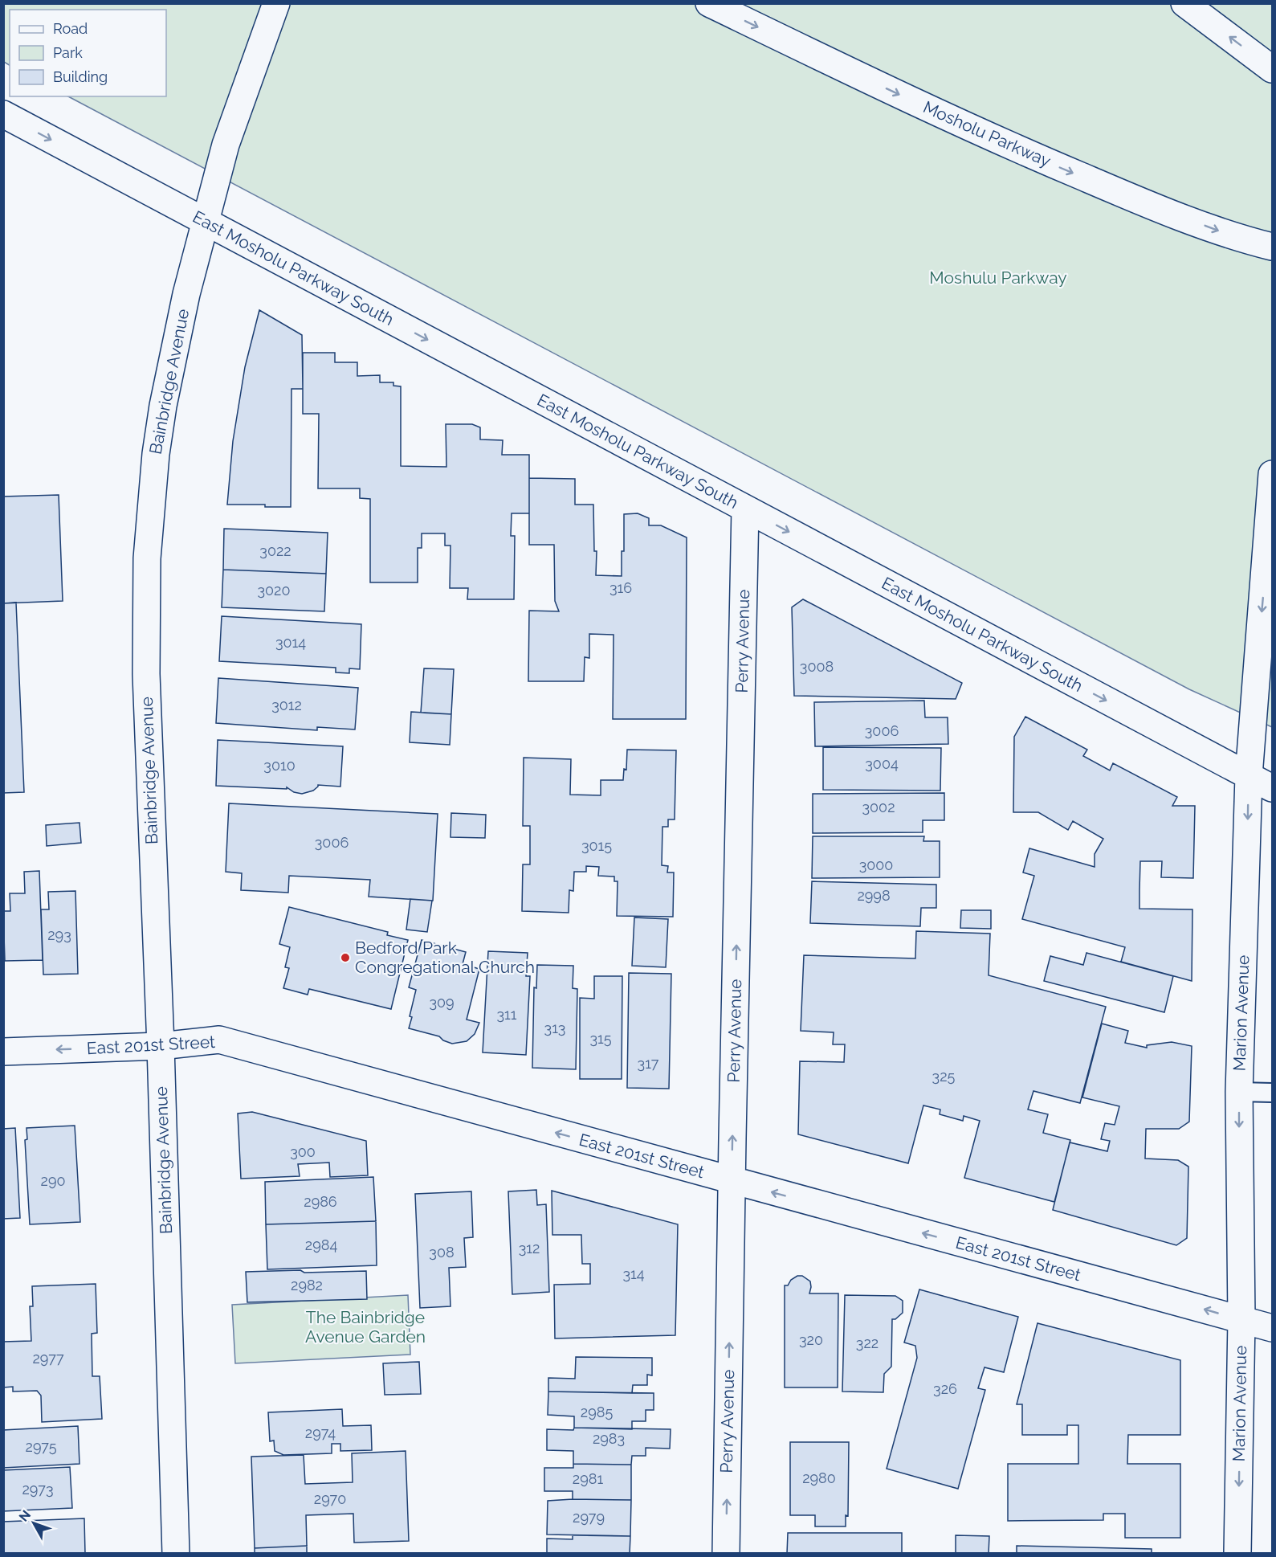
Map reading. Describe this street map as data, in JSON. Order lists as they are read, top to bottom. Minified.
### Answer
{"streets":{"street":["Mosholu Parkway","East Mosholu Parkway South","Bainbridge Avenue","Perry Avenue","Marion Avenue","East 201st Street"]},"crossings":[["East Mosholu Parkway South","Bainbridge Avenue"],["East Mosholu Parkway South","Perry Avenue"],["East Mosholu Parkway South","Marion Avenue"],["Bainbridge Avenue","East 201st Street"],["Perry Avenue","East 201st Street"],["Marion Avenue","East 201st Street"]],"one_way":["Mosholu Parkway","East Mosholu Parkway South","Perry Avenue","Marion Avenue","East 201st Street"],"parks":["Moshulu Parkway","The Bainbridge Avenue Garden"],"places":["Bedford Park Congregational Church"],"house_numbers":["3022","316","3020","3014","3008","3012","3006","3004","3010","3002","3006","3015","3000","2998","293","309","311","313","315","317","325","300","290","2986","2984","312","308","314","2982","320","322","2977","326","2985","2974","2983","2975","2980","2981","2973","2970","2979"],"legend":["Road","Park","Building"],"north":"top left"}
